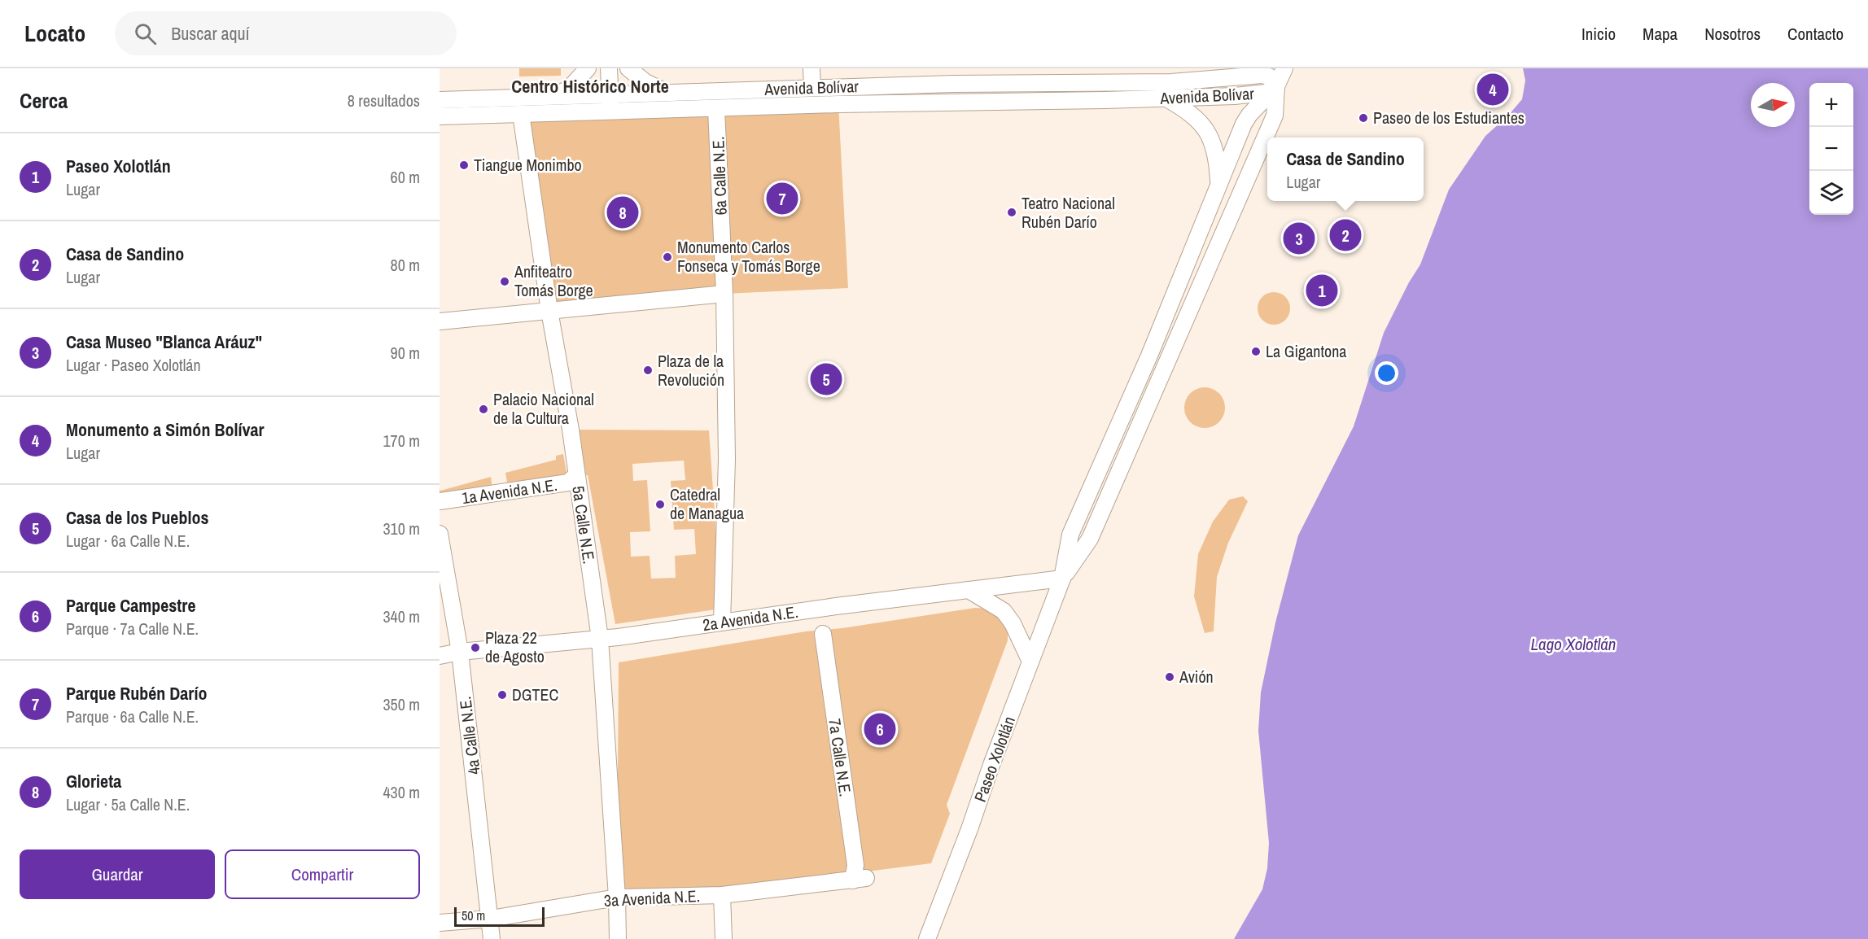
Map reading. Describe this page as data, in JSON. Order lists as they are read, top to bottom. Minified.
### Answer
{"streets":{"street":["Avenida Bolívar","6a Calle N.E.","1a Avenida N.E.","5a Calle N.E.","2a Avenida N.E.","4a Calle N.E.","7a Calle N.E.","Paseo Xolotlán","3a Avenida N.E."]},"crossings":[["Avenida Bolívar","6a Calle N.E."],["Avenida Bolívar","5a Calle N.E."],["Avenida Bolívar","Paseo Xolotlán"],["6a Calle N.E.","2a Avenida N.E."],["1a Avenida N.E.","5a Calle N.E."],["5a Calle N.E.","2a Avenida N.E."],["5a Calle N.E.","3a Avenida N.E."],["2a Avenida N.E.","4a Calle N.E."],["2a Avenida N.E.","Paseo Xolotlán"],["4a Calle N.E.","3a Avenida N.E."],["7a Calle N.E.","3a Avenida N.E."]],"districts":["Centro Histórico Norte"],"water":["Lago Xolotlán"],"places":["Paseo de los Estudiantes","Tiangue Monimbo","Teatro Nacional Rubén Darío","Monumento Carlos Fonseca y Tomás Borge","Anfiteatro Tomás Borge","La Gigantona","Plaza de la Revolución","Palacio Nacional de la Cultura","Catedral de Managua","Plaza 22 de Agosto","Avión","DGTEC"],"scale_bar":"50 m","north":"right","page":{"header":"Locato","search":"Buscar aquí","nav":["Inicio","Mapa","Nosotros","Contacto"],"heading":["Cerca","8 resultados"],"pins":["4","7","8","2","3","1","5","6"],"map_buttons":["+","−"],"list":[{"mark":"1","name":"Paseo Xolotlán","note":"Lugar","value":"60 m"},{"mark":"2","name":"Casa de Sandino","note":"Lugar","value":"80 m"},{"mark":"3","name":"Casa Museo \"Blanca Aráuz\"","note":"Lugar · Paseo Xolotlán","value":"90 m"},{"mark":"4","name":"Monumento a Simón Bolívar","note":"Lugar","value":"170 m"},{"mark":"5","name":"Casa de los Pueblos","note":"Lugar · 6a Calle N.E.","value":"310 m"},{"mark":"6","name":"Parque Campestre","note":"Parque · 7a Calle N.E.","value":"340 m"},{"mark":"7","name":"Parque Rubén Darío","note":"Parque · 6a Calle N.E.","value":"350 m"},{"mark":"8","name":"Glorieta","note":"Lugar · 5a Calle N.E.","value":"430 m"}],"popup":["Casa de Sandino","Lugar"],"buttons":["Guardar","Compartir"],"scale":"50 m"}}
